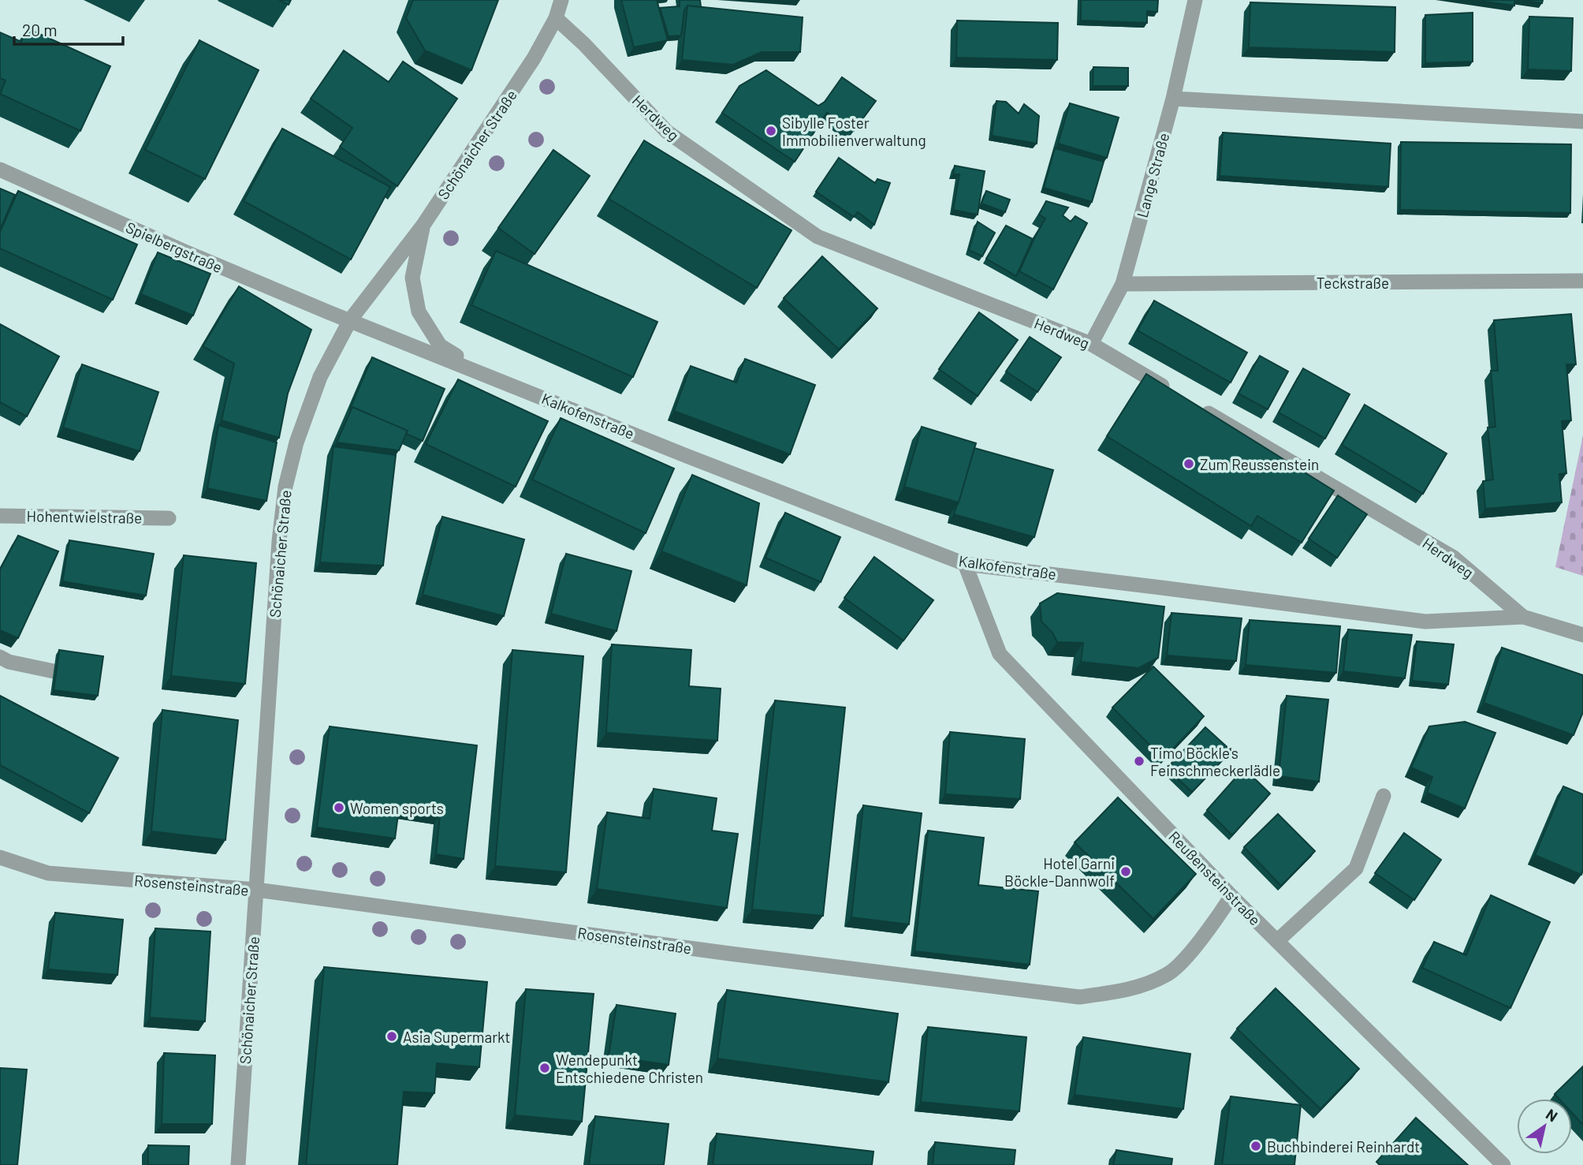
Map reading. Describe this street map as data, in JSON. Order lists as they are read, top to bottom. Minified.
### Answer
{"streets":{"street":["Herdweg","Schönaicher Straße","Lange Straße","Spielbergstraße","Teckstraße","Kalkofenstraße","Hohentwielstraße","Reußensteinstraße","Rosensteinstraße"]},"crossings":[["Herdweg","Schönaicher Straße"],["Herdweg","Lange Straße"],["Herdweg","Kalkofenstraße"],["Schönaicher Straße","Spielbergstraße"],["Schönaicher Straße","Kalkofenstraße"],["Schönaicher Straße","Rosensteinstraße"],["Lange Straße","Teckstraße"],["Spielbergstraße","Kalkofenstraße"],["Kalkofenstraße","Reußensteinstraße"],["Reußensteinstraße","Rosensteinstraße"]],"places":["Sibylle Foster Immobilienverwaltung","Zum Reussenstein","Timo Böckle's Feinschmeckerlädle","Women sports","Hotel Garni Böckle-Dannwolf","Asia Supermarkt","Wendepunkt Entschiedene Christen","Buchbinderei Reinhardt"],"scale_bar":"20 m","north":"top right"}
